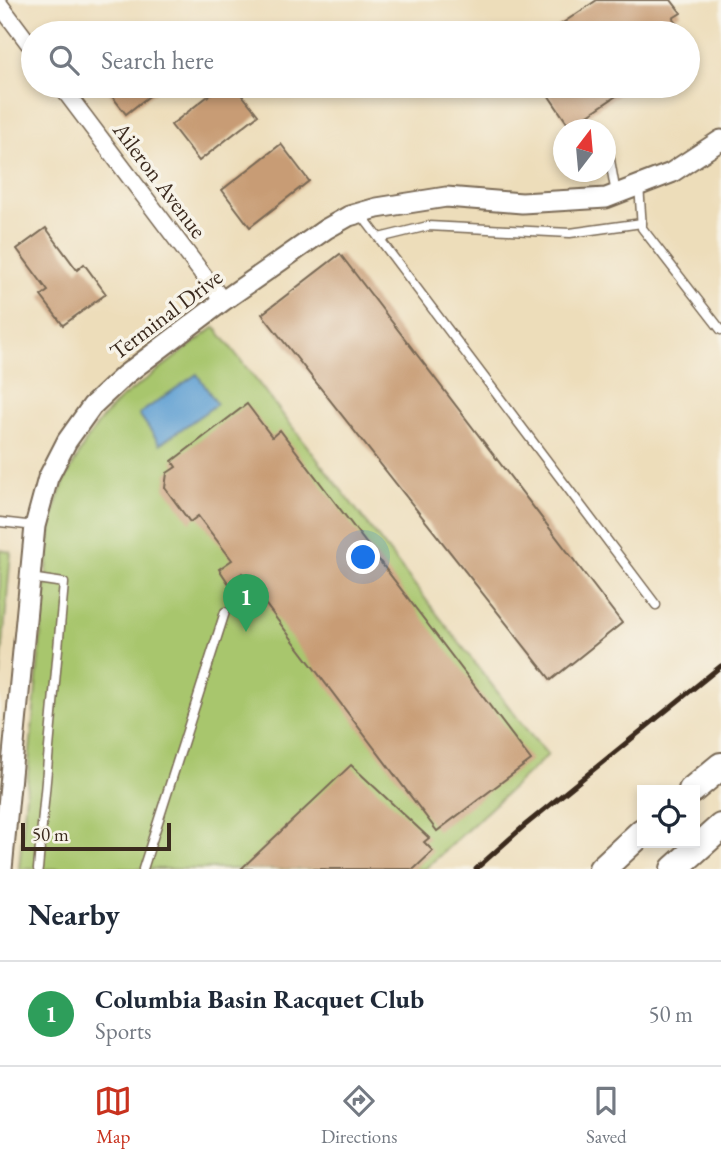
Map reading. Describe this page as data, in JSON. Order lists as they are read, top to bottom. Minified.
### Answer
{"streets":{"street":["Aileron Avenue","Terminal Drive"]},"crossings":[["Aileron Avenue","Terminal Drive"]],"scale_bar":"50 m","north":"top","page":{"search":"Search here","pins":"1","scale":"50 m","heading":"Nearby","list":[{"mark":"1","name":"Columbia Basin Racquet Club","note":"Sports","value":"50 m"}],"nav":["Map","Directions","Saved"]}}
